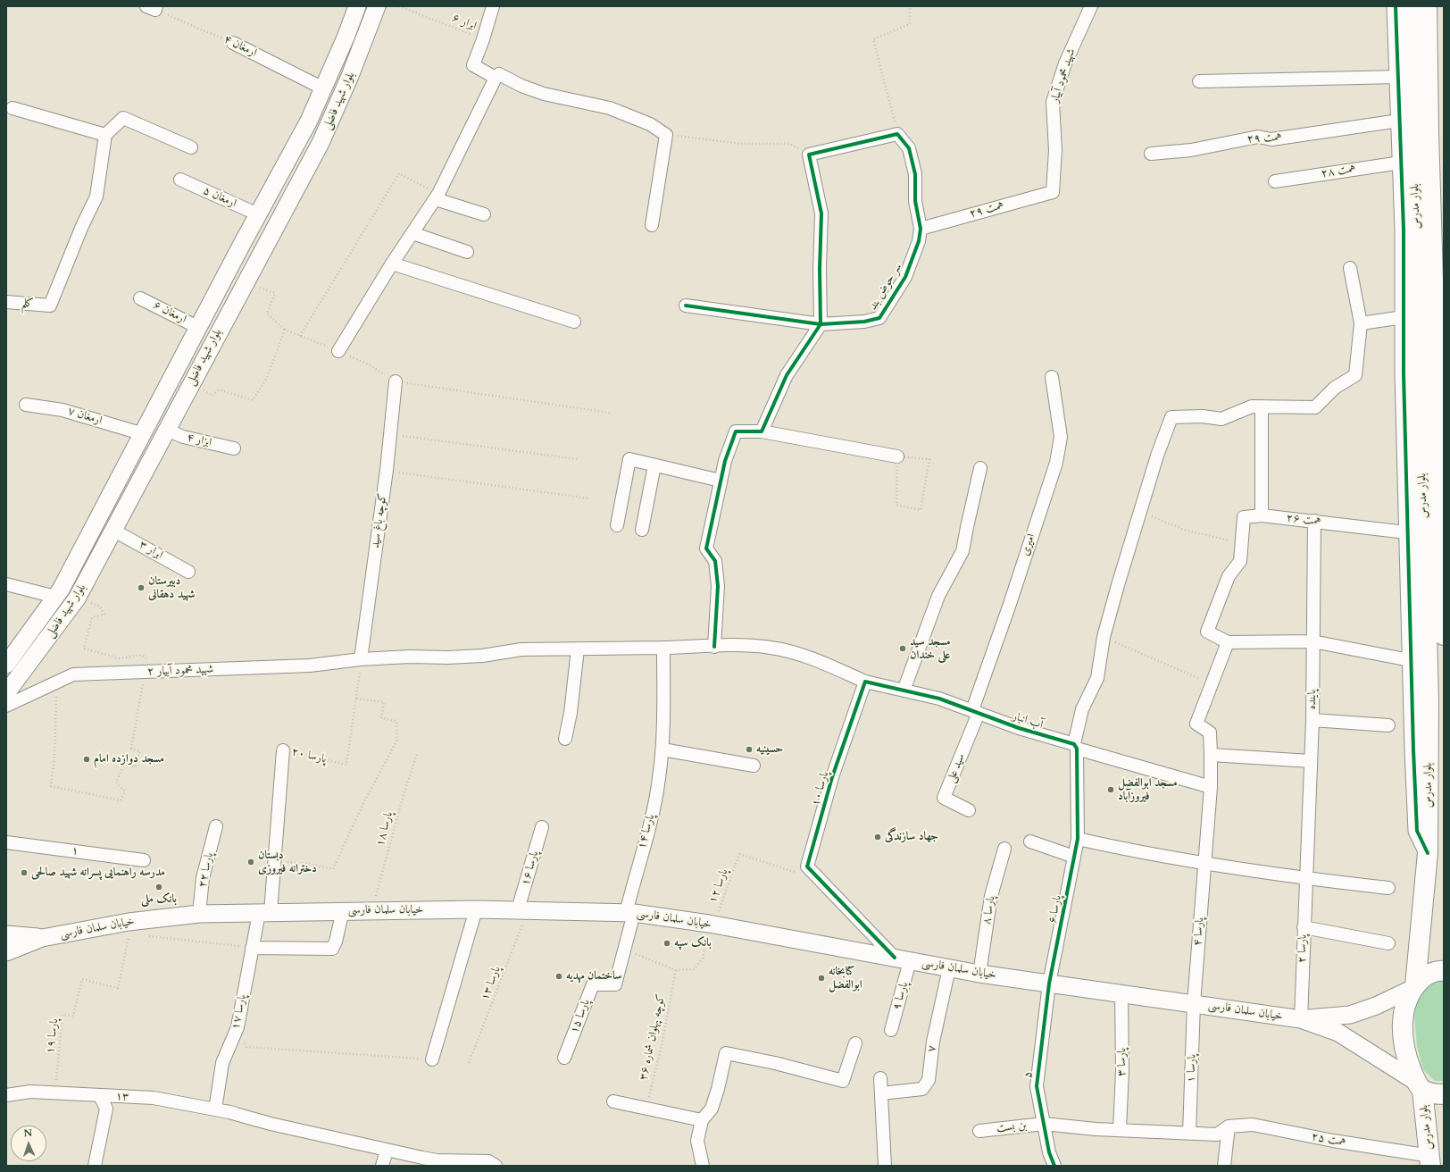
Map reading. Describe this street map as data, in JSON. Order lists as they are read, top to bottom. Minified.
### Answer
{"streets":{"main road":["بلوار شهید فاضلی","بلوار مدرس","خیابان سلمان فارسی"],"street":["ارمغان ۴","شهید محمود آبیار","همت ۲۹","همت ۲۸","ارمغان ۵","سر حوض بند","کلم","ارمغان ۶","ارمغان ۷","ابزار ۴","همت ۲۶","کوچه باغ سید","امیری","ابرار ۳","شهید محمود آبیار ۲","پاینده","آب انبار","پارسا ۲۰","سید علی","پارسا ۱۰","پارسا ۱۴","۱","پارسا ۱۶","پارسا ۲۲","پارسا ۶","پارسا ۸","پارسا ۴","پارسا ۲","پارسا ۹","پارسا ۱۷","پارسا ۱۵","۷","پارسا ۳","پارسا ۱","۵","۱۳","بن بست","همت ۲۵"],"path":["ابرار ۶","پارسا ۱۸","پارسا ۱۲","پارسا ۱۳","پارسا ۱۹","کوچه پهلوان شماره ۳۶"]},"crossings":[["ارمغان ۴","بلوار شهید فاضلی"],["شهید محمود آبیار","همت ۲۹"],["بلوار شهید فاضلی","ارمغان ۵"],["بلوار شهید فاضلی","ارمغان ۶"],["بلوار شهید فاضلی","ارمغان ۷"],["بلوار شهید فاضلی","ابزار ۴"],["بلوار شهید فاضلی","ابرار ۳"],["همت ۲۹","سر حوض بند"],["بلوار مدرس","خیابان سلمان فارسی"],["بلوار مدرس","همت ۲۵"],["همت ۲۶","پاینده"],["کوچه باغ سید","شهید محمود آبیار ۲"],["کوچه باغ سید","پارسا ۲۰"],["امیری","آب انبار"],["امیری","سید علی"],["شهید محمود آبیار ۲","پارسا ۲۰"],["شهید محمود آبیار ۲","پارسا ۱۰"],["شهید محمود آبیار ۲","پارسا ۱۴"],["پاینده","پارسا ۲"],["آب انبار","سید علی"],["آب انبار","پارسا ۶"],["آب انبار","پارسا ۴"],["پارسا ۲۰","خیابان سلمان فارسی"],["پارسا ۲۰","پارسا ۱۷"],["پارسا ۱۰","پارسا ۱۲"],["پارسا ۱۰","خیابان سلمان فارسی"],["پارسا ۱۰","پارسا ۹"],["پارسا ۱۸","خیابان سلمان فارسی"],["پارسا ۱۴","خیابان سلمان فارسی"],["پارسا ۱۴","پارسا ۱۵"],["پارسا ۱۶","خیابان سلمان فارسی"],["پارسا ۱۶","پارسا ۱۳"],["پارسا ۲۲","خیابان سلمان فارسی"],["پارسا ۱۲","خیابان سلمان فارسی"],["پارسا ۱۲","کوچه پهلوان شماره ۳۶"],["پارسا ۶","خیابان سلمان فارسی"],["پارسا ۶","۵"],["خیابان سلمان فارسی","پارسا ۸"],["خیابان سلمان فارسی","پارسا ۴"],["خیابان سلمان فارسی","پارسا ۲"],["خیابان سلمان فارسی","پارسا ۱۳"],["خیابان سلمان فارسی","پارسا ۹"],["خیابان سلمان فارسی","پارسا ۱۷"],["خیابان سلمان فارسی","پارسا ۱۵"],["خیابان سلمان فارسی","۷"],["خیابان سلمان فارسی","پارسا ۳"],["خیابان سلمان فارسی","پارسا ۱"],["خیابان سلمان فارسی","۵"],["پارسا ۴","پارسا ۱"],["پارسا ۱۷","۱۳"],["پارسا ۱۹","۱۳"],["پارسا ۳","بن بست"],["پارسا ۱","بن بست"],["۵","بن بست"],["بن بست","همت ۲۵"]],"places":["دبیرستان شهید دهقانی","مسجد سید علی خندان","حسینیه","مسجد دوازده امام","مسجد ابوالفضل فیروزآباد","جهاد سازندگی","دبستان دخترانه فیروزی","مدرسه راهنمایی پسرانه شهید صالحی","بانک ملی","بانک سپه","ساختمان مهدیه","کتابخانه ابوالفضل"],"north":"top"}
